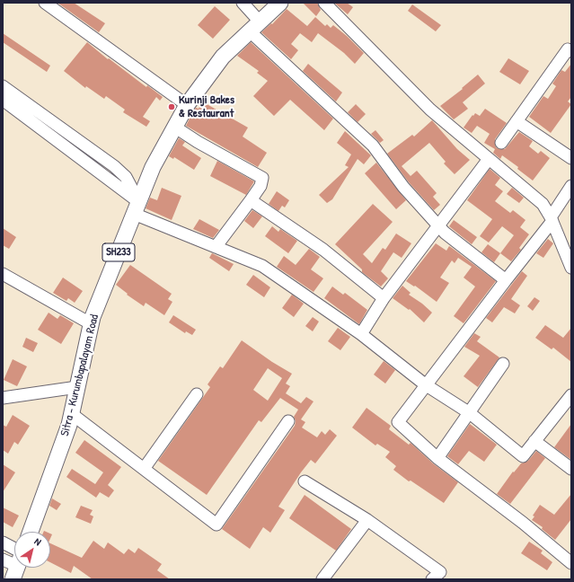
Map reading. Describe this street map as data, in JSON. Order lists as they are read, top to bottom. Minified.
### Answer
{"streets":{"main road":["SH233","Sitra - Kurumbapalayam Road"]},"places":["Kurinji Bakes & Restaurant"],"north":"top right"}
